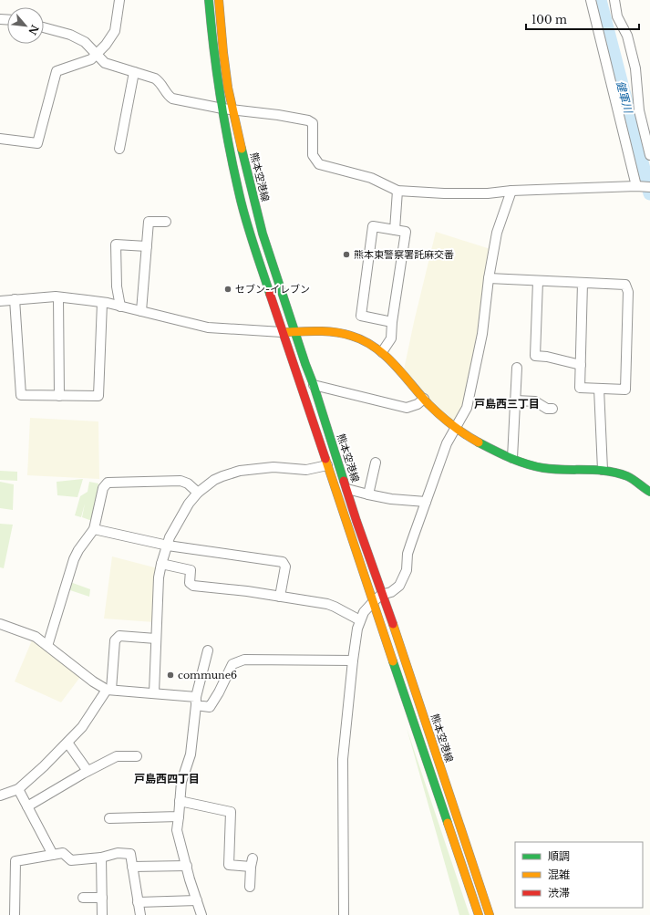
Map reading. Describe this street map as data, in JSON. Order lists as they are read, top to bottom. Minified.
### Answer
{"streets":{"main road":["熊本空港線"]},"districts":["戸島西三丁目","戸島西四丁目"],"water":["健軍川"],"places":["熊本東警察署託麻交番","セブン-イレブン","commune6"],"legend":["順調","混雑","渋滞"],"scale_bar":"100 m","north":"bottom right"}
